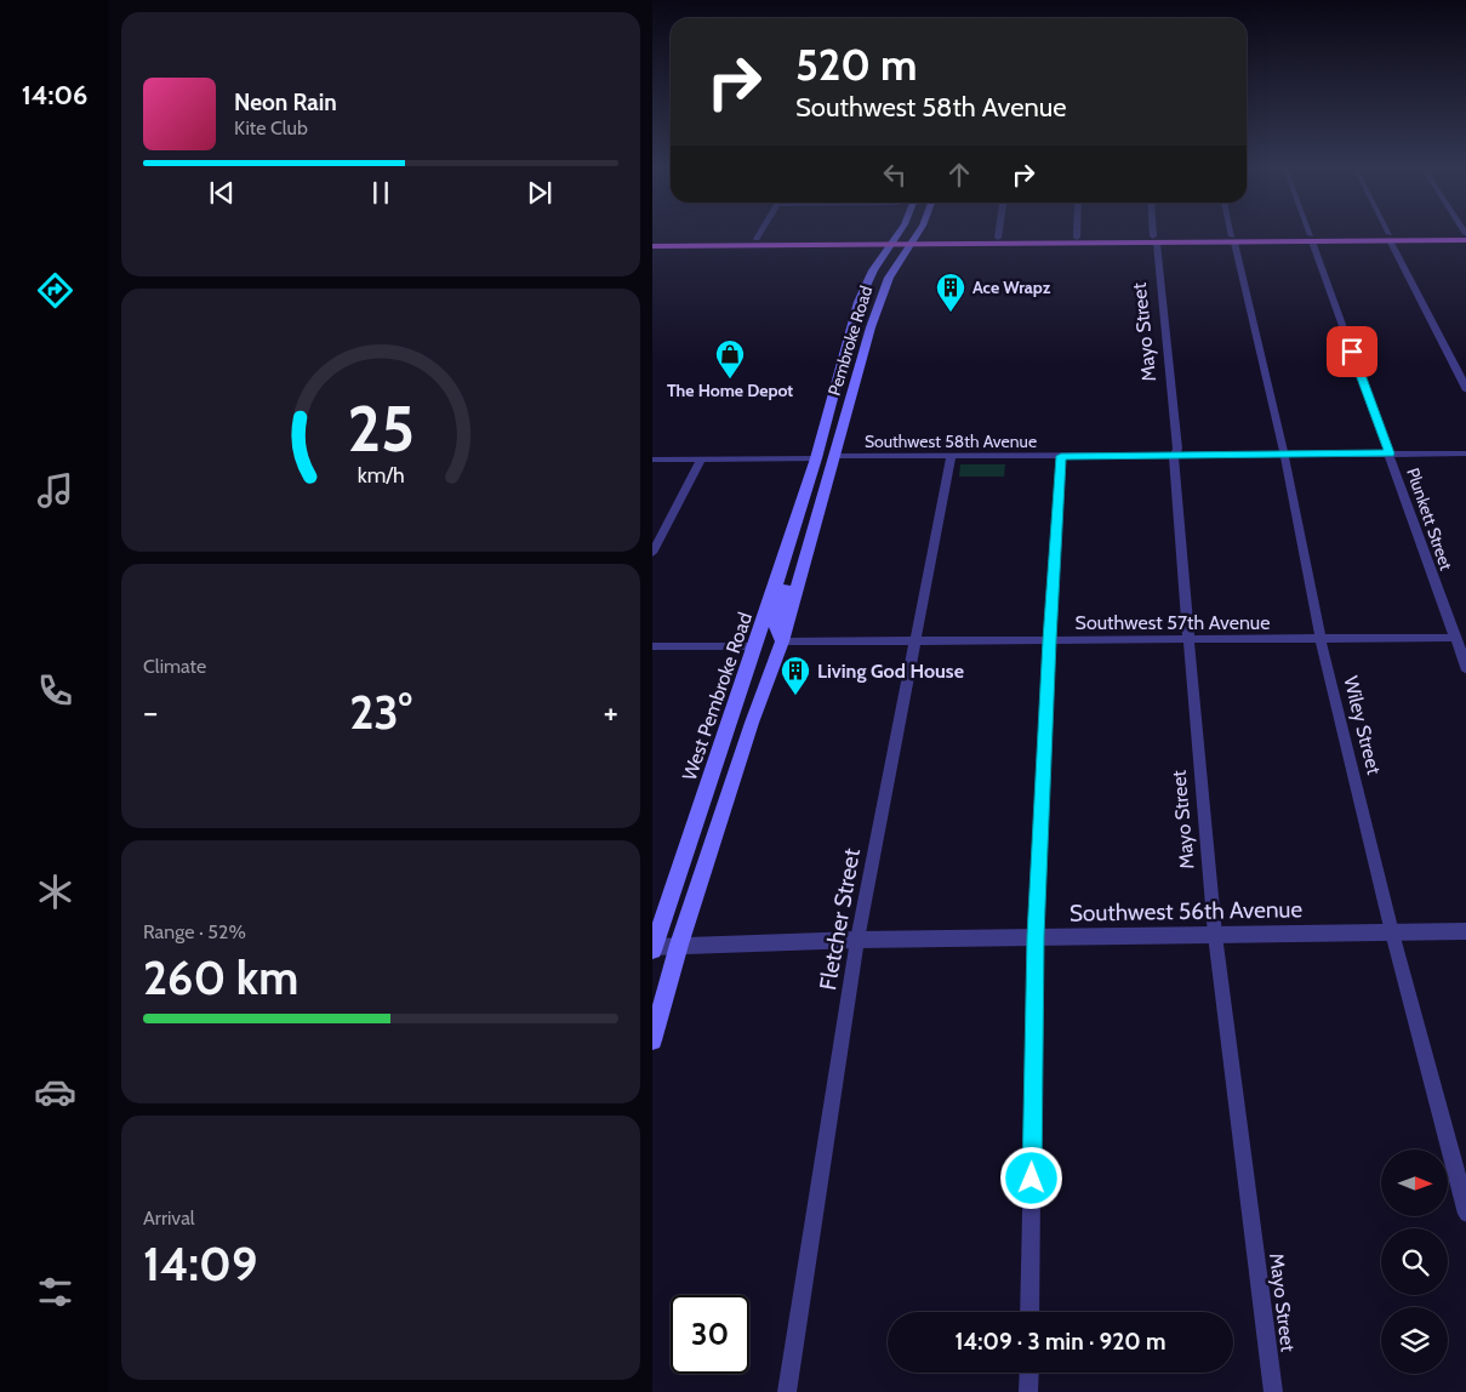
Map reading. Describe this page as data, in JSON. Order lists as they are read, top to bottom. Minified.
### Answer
{"streets":{"main road":["Pembroke Road","West Pembroke Road"],"street":["Mayo Street","Southwest 58th Avenue","Plunkett Street","Southwest 57th Avenue","Wiley Street","Southwest 56th Avenue","Fletcher Street"]},"crossings":[["Mayo Street","Southwest 58th Avenue"],["Mayo Street","Southwest 57th Avenue"],["Mayo Street","Southwest 56th Avenue"],["Pembroke Road","Southwest 58th Avenue"],["Pembroke Road","West Pembroke Road"],["Southwest 58th Avenue","Plunkett Street"],["Southwest 58th Avenue","Wiley Street"],["Southwest 58th Avenue","Fletcher Street"],["Plunkett Street","Southwest 57th Avenue"],["Southwest 57th Avenue","Wiley Street"],["Southwest 57th Avenue","Fletcher Street"],["West Pembroke Road","Southwest 56th Avenue"],["Wiley Street","Southwest 56th Avenue"],["Southwest 56th Avenue","Fletcher Street"]],"places":{"building":["Ace Wrapz","Living God House"],"shop":["The Home Depot"]},"north":"right","page":{"tabs":"14:06","turn":["520 m","Southwest 58th Avenue"],"song":["Neon Rain","Kite Club"],"tile":["Climate",["Range · 52%","260 km"],["Arrival","14:09"]],"heat":["−","23°","+"],"limit":"30","trip":"14:09 · 3 min · 920 m","gauge":["25","km/h"]}}
